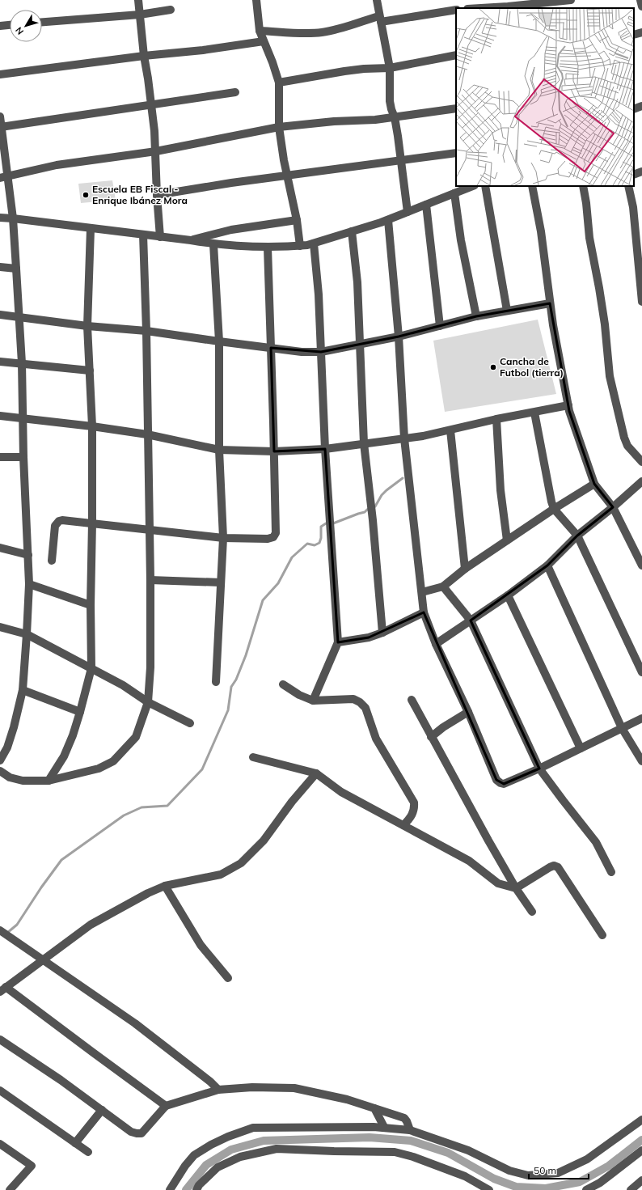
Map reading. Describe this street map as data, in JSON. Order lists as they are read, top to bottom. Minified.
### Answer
{"places":["Escuela EB Fiscal - Enrique Ibánez Mora","Cancha de Futbol (tierra)"],"scale_bar":"50 m","north":"bottom left"}
